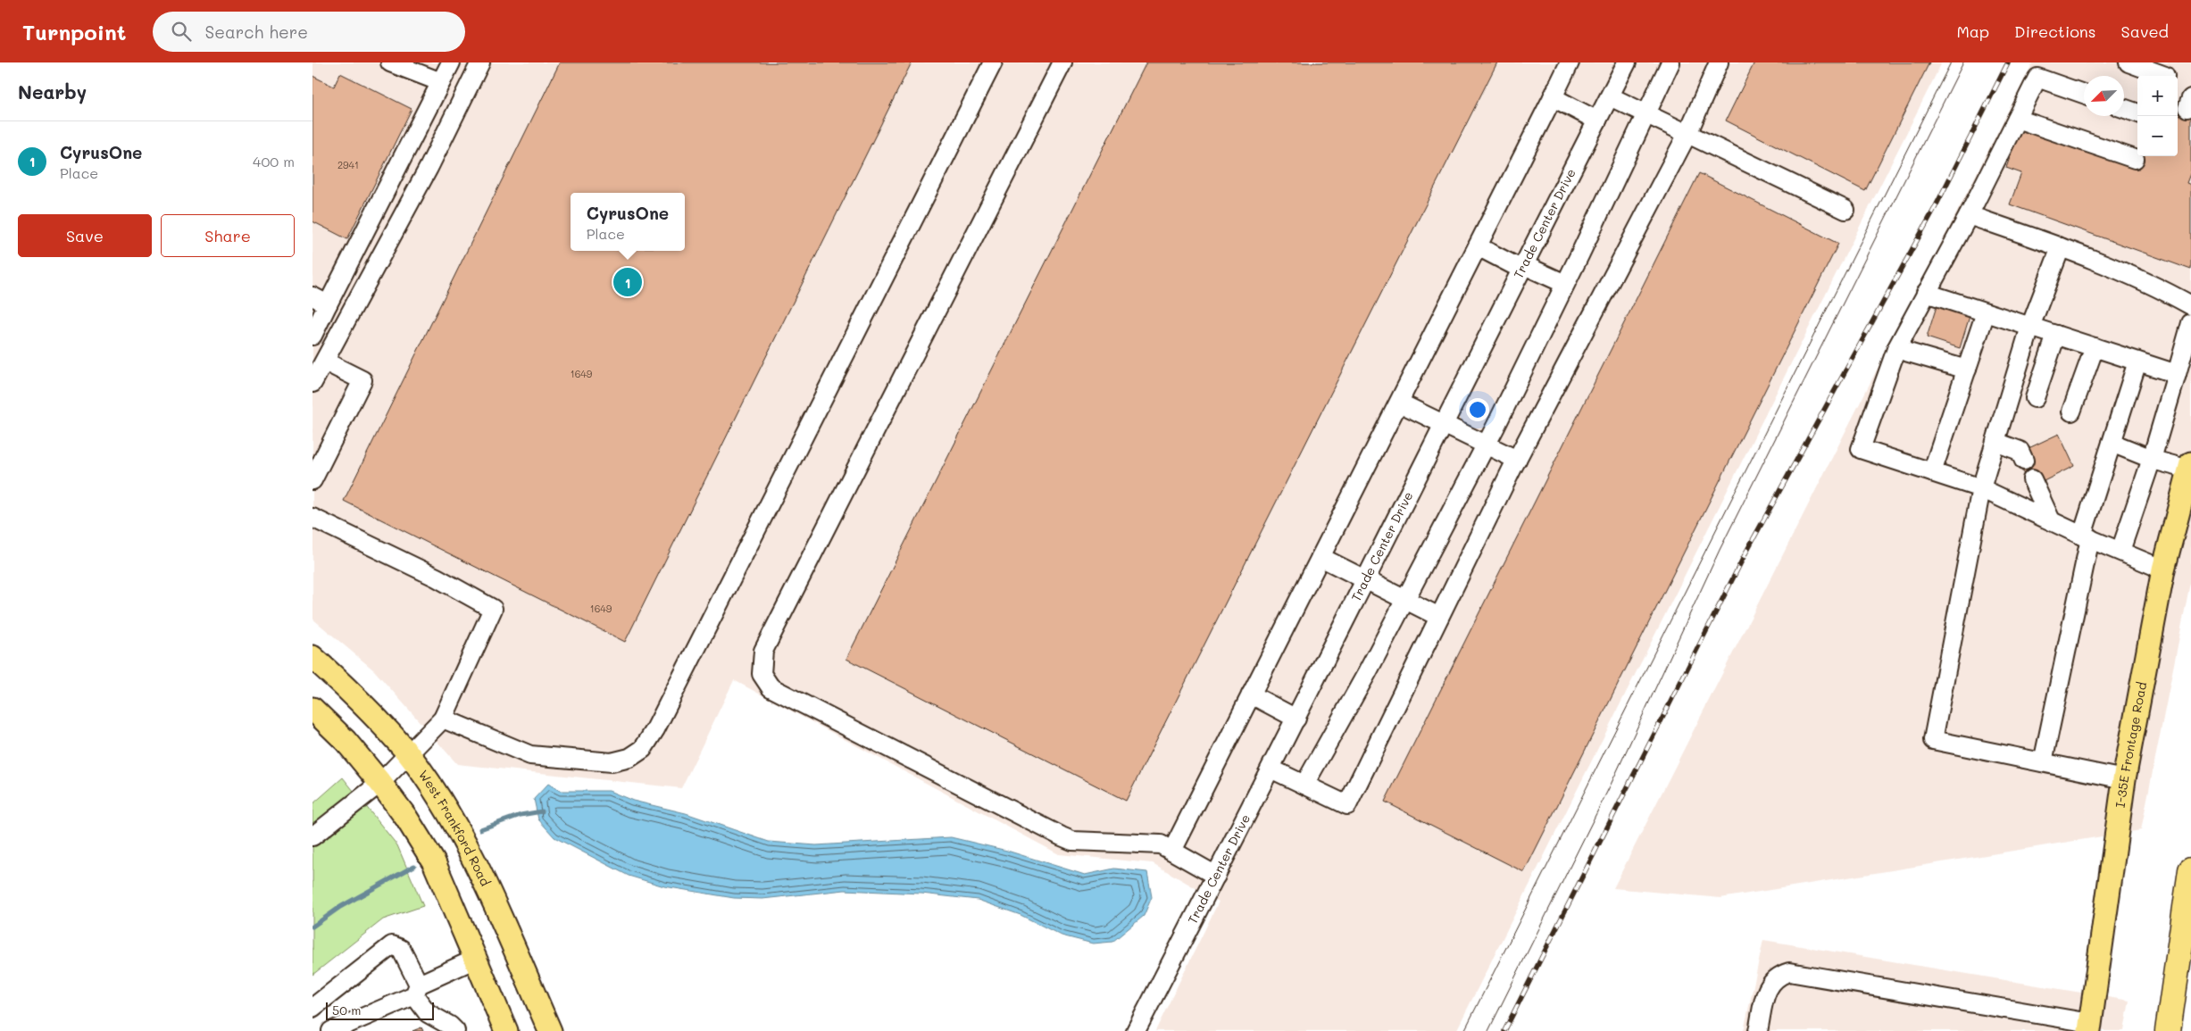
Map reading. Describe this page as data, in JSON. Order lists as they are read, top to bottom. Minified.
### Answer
{"streets":{"main road":["I-35E Frontage Road","West Frankford Road"],"street":["Trade Center Drive"]},"house_numbers":["2941","1649","1649"],"scale_bar":"50 m","north":"bottom left","page":{"header":"Turnpoint","search":"Search here","nav":["Map","Directions","Saved"],"heading":"Nearby","map_buttons":["+","−"],"list":[{"mark":"1","name":"CyrusOne","note":"Place","value":"400 m"}],"popup":["CyrusOne","Place"],"buttons":["Save","Share"],"pins":"1","scale":"50 m"}}
